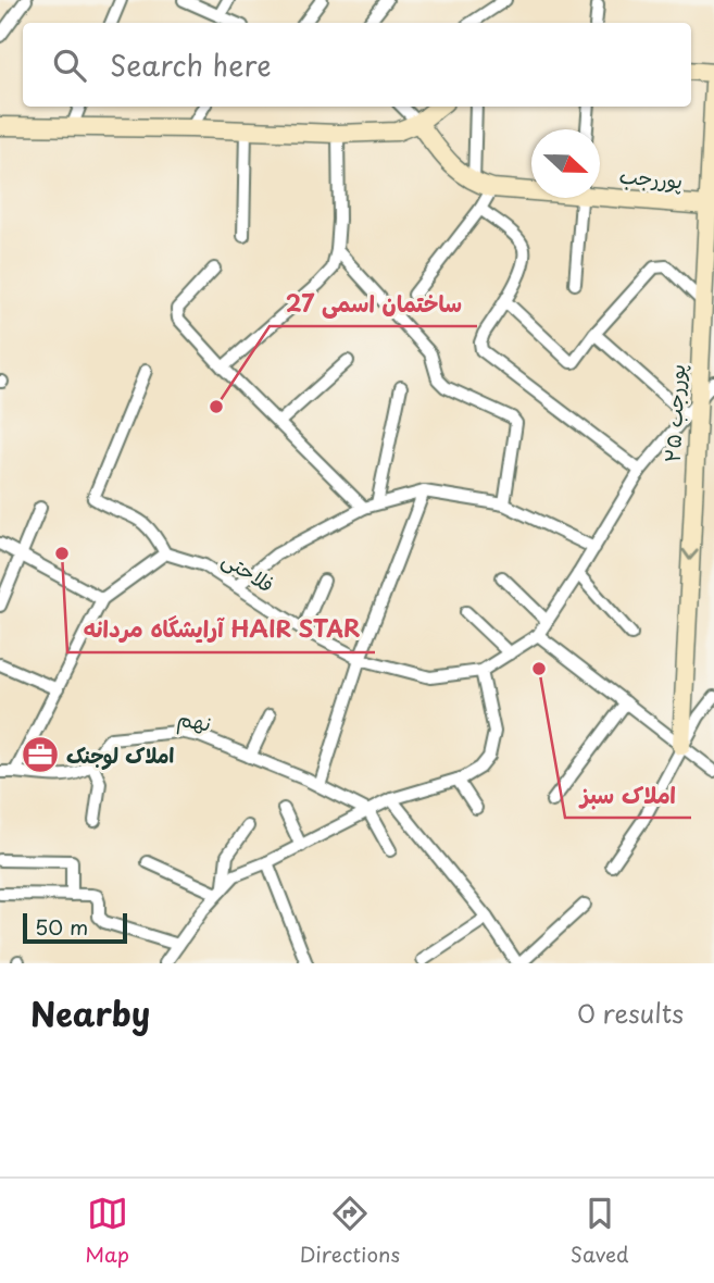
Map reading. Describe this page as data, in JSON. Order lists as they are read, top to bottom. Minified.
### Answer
{"streets":{"street":["پوررجب","پوررجب ۲۵","فلاحتی","نهم"]},"crossings":[["پوررجب","پوررجب ۲۵"],["پوررجب ۲۵","فلاحتی"]],"one_way":["پوررجب ۲۵"],"places":{"other":["ساختمان اسمی 27","آرایشگاه مردانه HAIR STAR","املاک سبز"],"office":["املاک لوجنک"]},"scale_bar":"50 m","north":"right","page":{"search":"Search here","scale":"50 m","heading":["Nearby","0 results"],"nav":["Map","Directions","Saved"]}}
